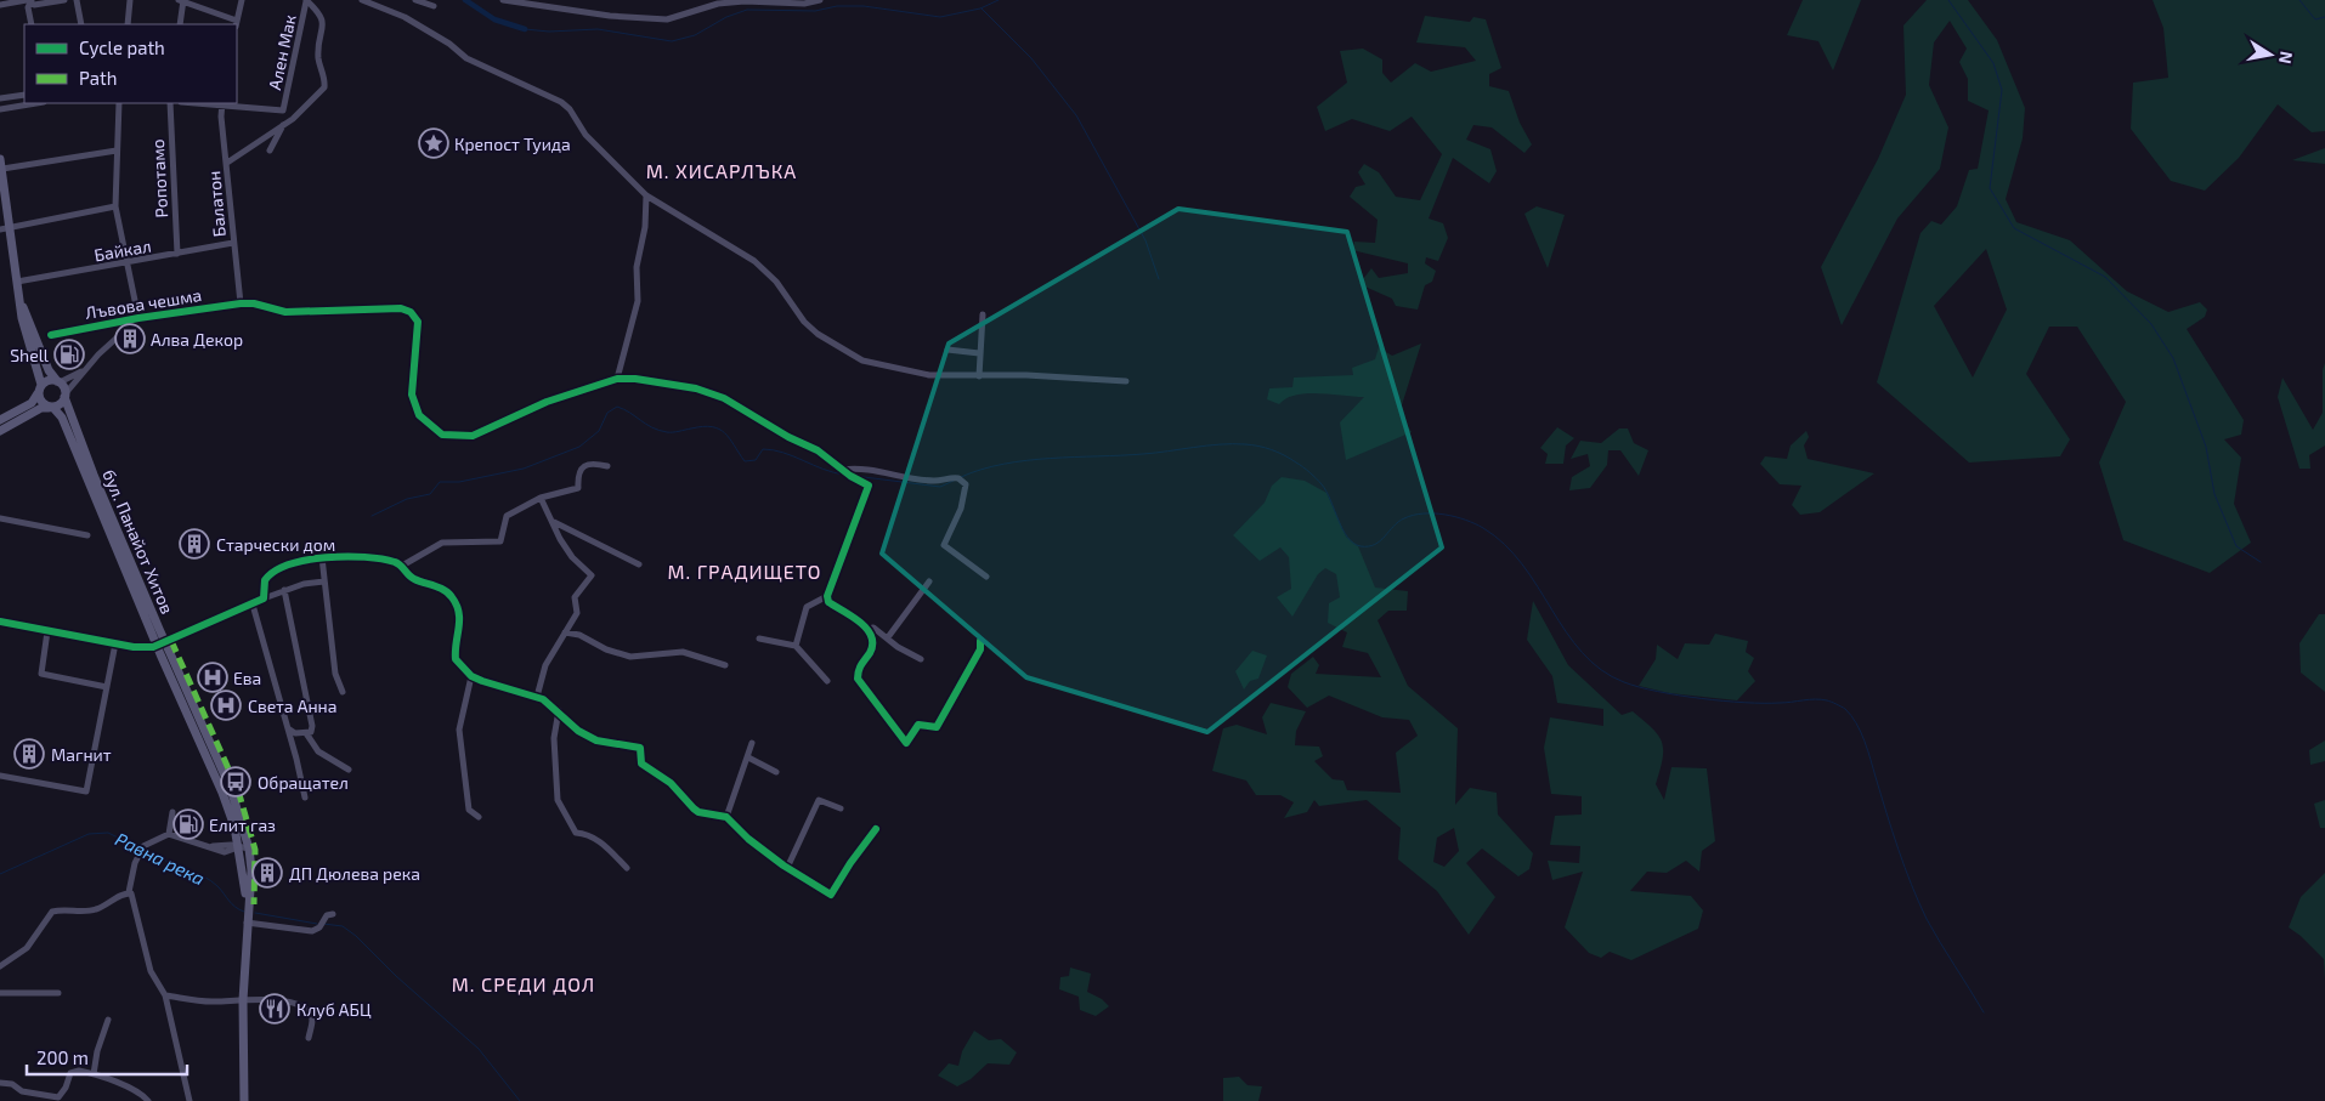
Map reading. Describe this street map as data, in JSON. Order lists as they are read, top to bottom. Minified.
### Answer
{"streets":{"street":["Ален Мак","Ропотамо","Балатон","Байкал","Лъвова чешма","бул. Панайот Хитов"]},"crossings":[["Ален Мак","Балатон"],["Ропотамо","Байкал"],["Балатон","Байкал"],["Балатон","Лъвова чешма"],["Лъвова чешма","бул. Панайот Хитов"]],"districts":["М. ХИСАРЛЪКА","М. ГРАДИЩЕТО","М. СРЕДИ ДОЛ"],"water":["Равна река"],"places":{"place":["Крепост Туида"],"building":["Алва Декор","Старчески дом","Магнит","ДП Дюлева река"],"fuel station":["Shell","Елит газ"],"hospital":["Ева","Света Анна"],"bus stop":["Обращател"],"restaurant":["Клуб АБЦ"]},"legend":["Cycle path","Path"],"scale_bar":"200 m","north":"right"}
